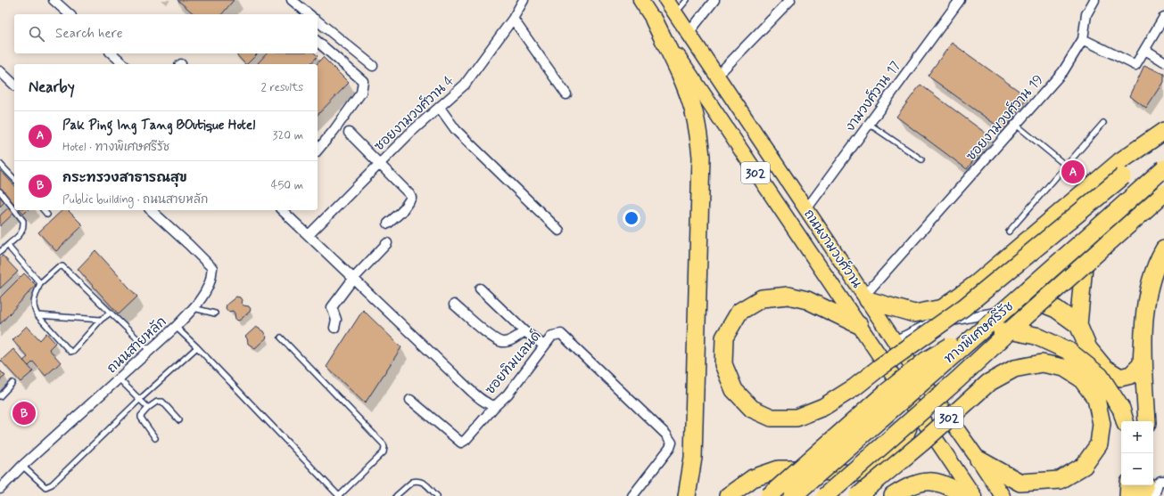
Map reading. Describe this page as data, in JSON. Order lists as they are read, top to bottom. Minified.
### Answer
{"streets":{"highway":["ทางพิเศษศรีรัช"],"main road":["302","ถนนงามวงศ์วาน"],"street":["งามวงศ์วาน 17","ซอยงามวงศ์วาน 4","ซอยงามวงศ์วาน 19","ถนนสายหลัก","ซอยทิมแลนด์"]},"crossings":[["งามวงศ์วาน 17","ถนนงามวงศ์วาน"],["ซอยงามวงศ์วาน 4","ซอยทิมแลนด์"],["ซอยงามวงศ์วาน 19","ถนนงามวงศ์วาน"]],"page":{"search":"Search here","heading":["Nearby","2 results"],"list":[{"mark":"A","name":"Pak Ping Ing Tang BOutique Hotel","note":"Hotel · ทางพิเศษศรีรัช","value":"320 m"},{"mark":"B","name":"กระทรวงสาธารณสุข","note":"Public building · ถนนสายหลัก","value":"450 m"}],"pins":["A","B"],"map_buttons":["+","−"]}}
